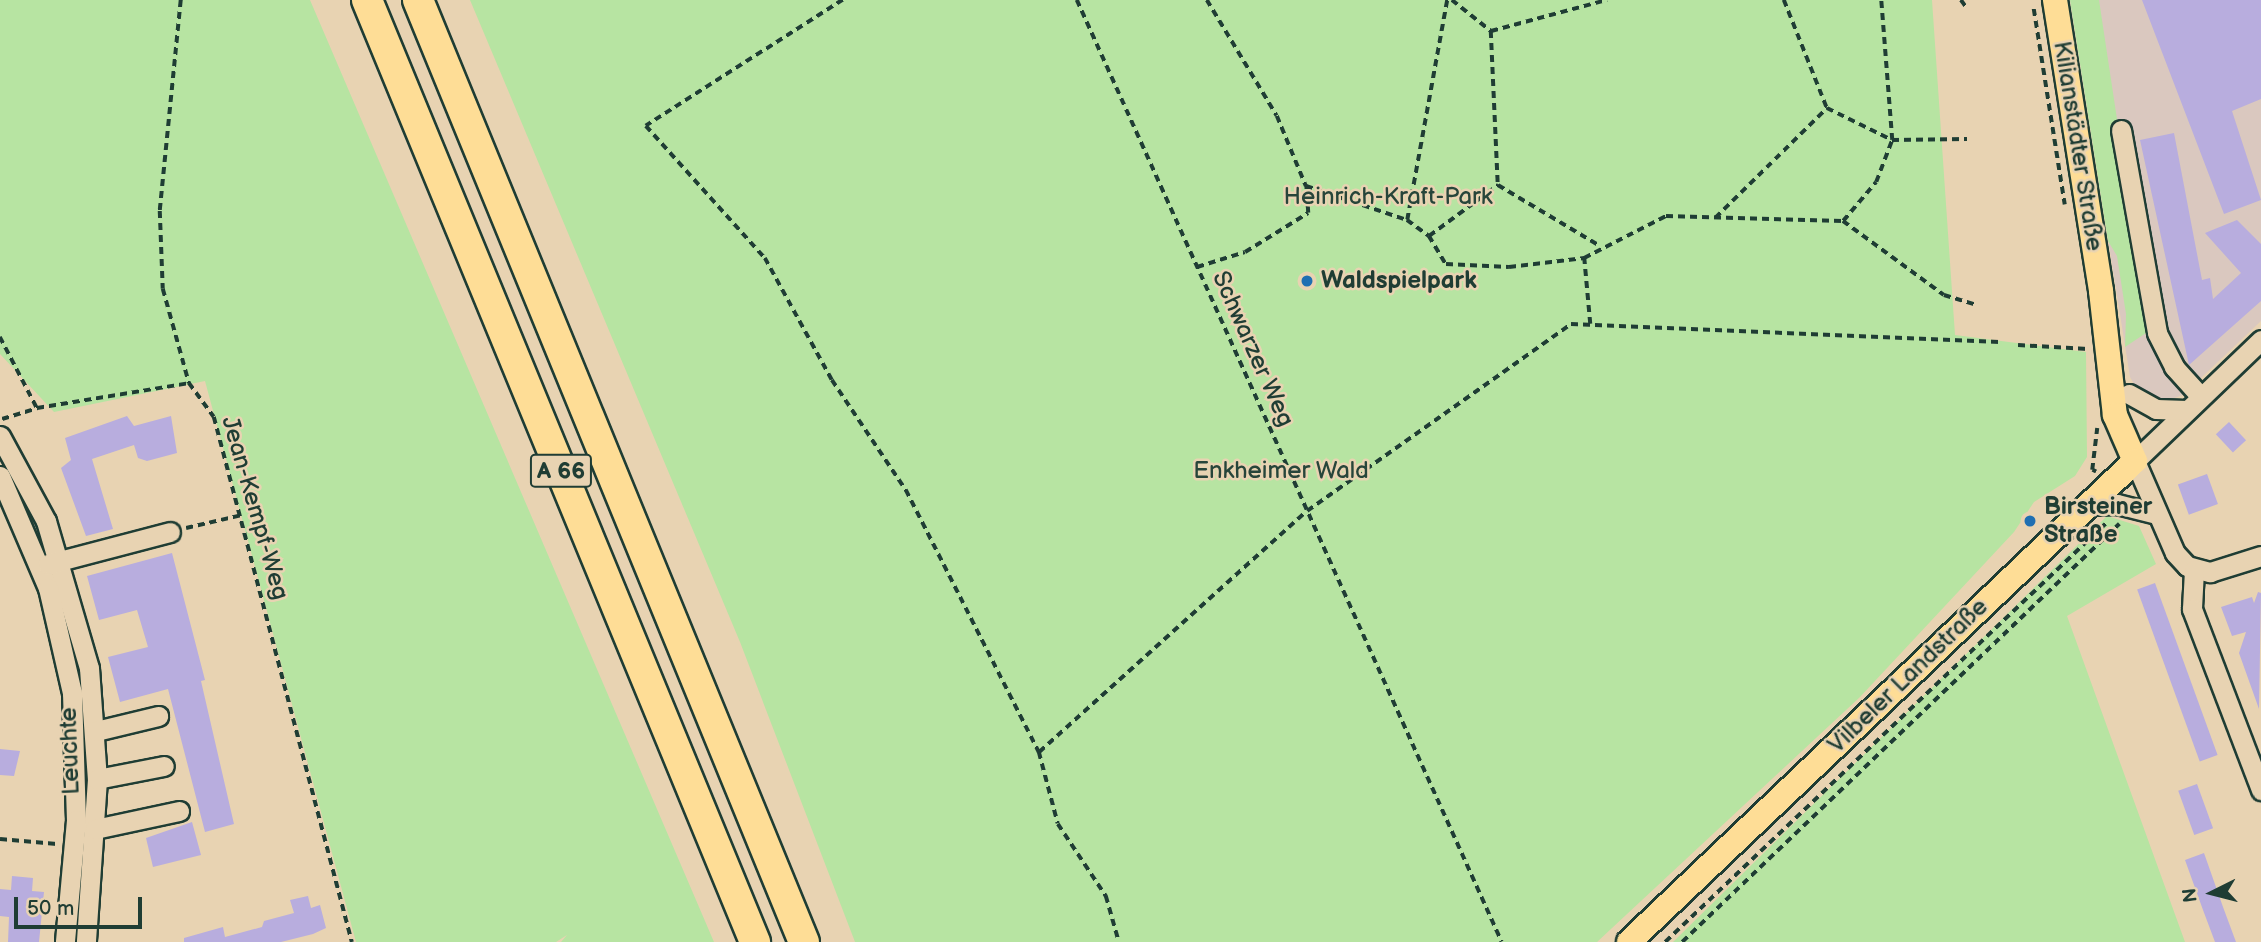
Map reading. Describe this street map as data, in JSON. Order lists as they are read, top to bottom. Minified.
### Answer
{"streets":{"highway":["A 66"],"main road":["Kilianstädter Straße","Vilbeler Landstraße"],"street":["Leuchte"],"path":["Schwarzer Weg","Jean-Kempf-Weg"]},"crossings":[["Kilianstädter Straße","Vilbeler Landstraße"]],"parks":["Heinrich-Kraft-Park","Enkheimer Wald"],"places":["Waldspielpark","Birsteiner Straße"],"scale_bar":"50 m","north":"left"}
